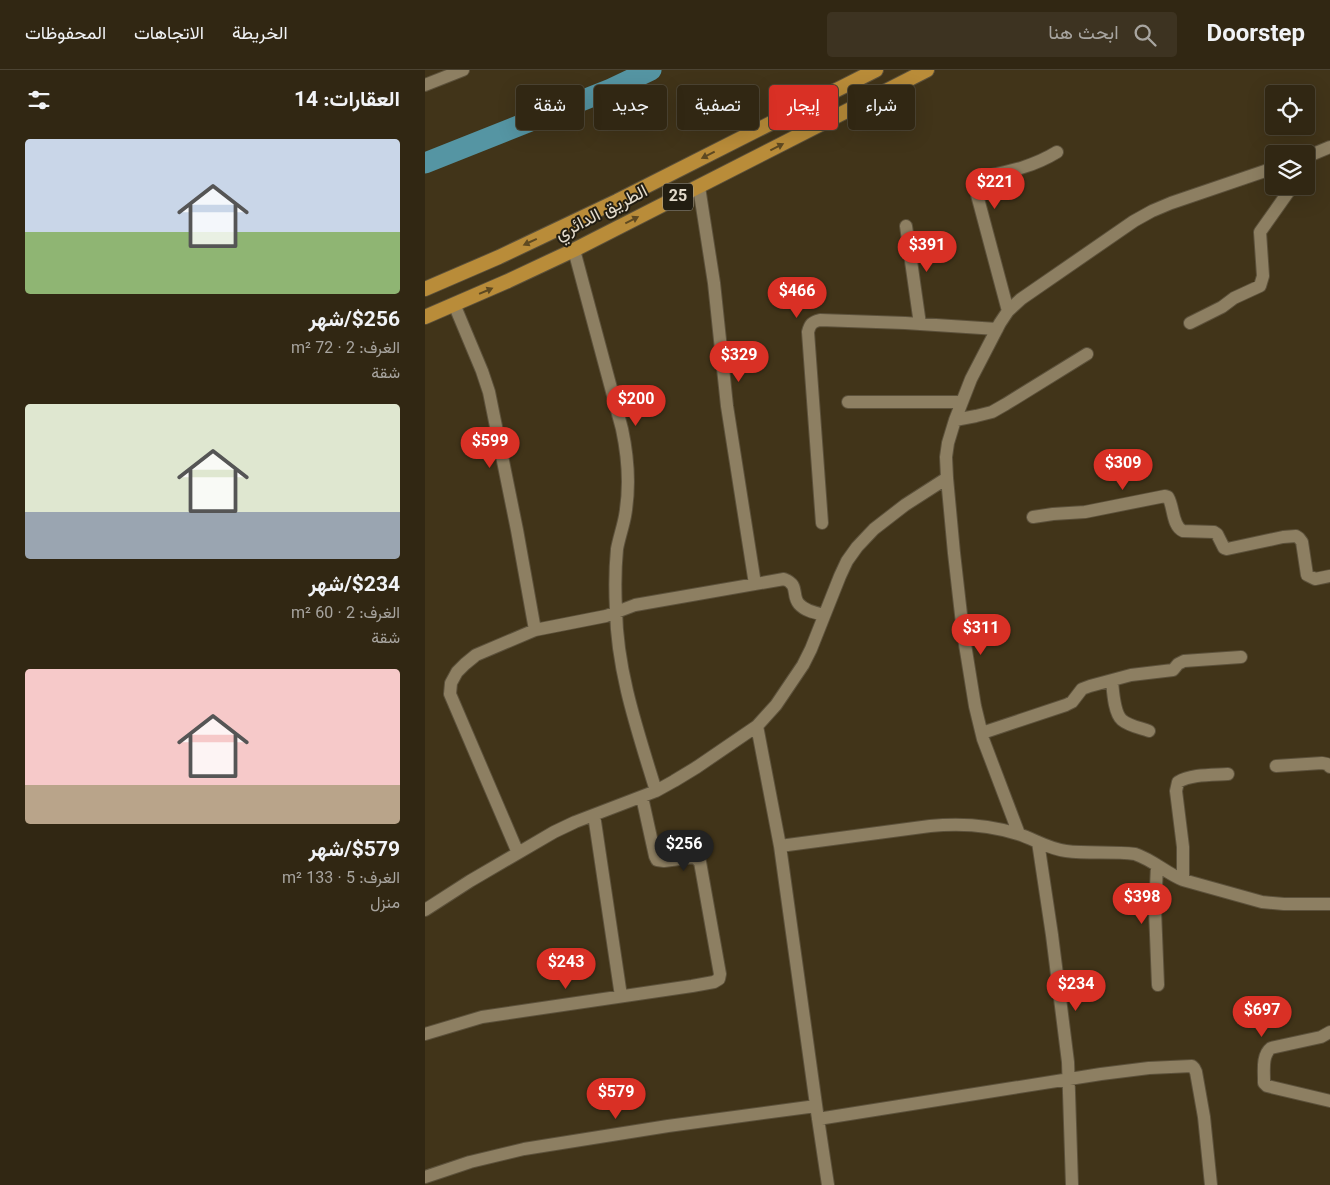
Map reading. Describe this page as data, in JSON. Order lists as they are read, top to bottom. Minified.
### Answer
{"streets":{"highway":["25","الطريق الدائري"]},"page":{"header":"Doorstep","search":"ابحث هنا","nav":["الخريطة","الاتجاهات","المحفوظات"],"heading":"العقارات: 14","chip":["شراء","إيجار","تصفية","جديد","شقة"],"list":[{"name":"$256/شهر","note":"الغرف: 2 · 72 m² · شقة"},{"name":"$234/شهر","note":"الغرف: 2 · 60 m² · شقة"},{"name":"$579/شهر","note":"الغرف: 5 · 133 m² · منزل"}],"price":["$221","$391","$466","$329","$200","$599","$309","$311","$256","$398","$243","$234","$697","$579"]}}
